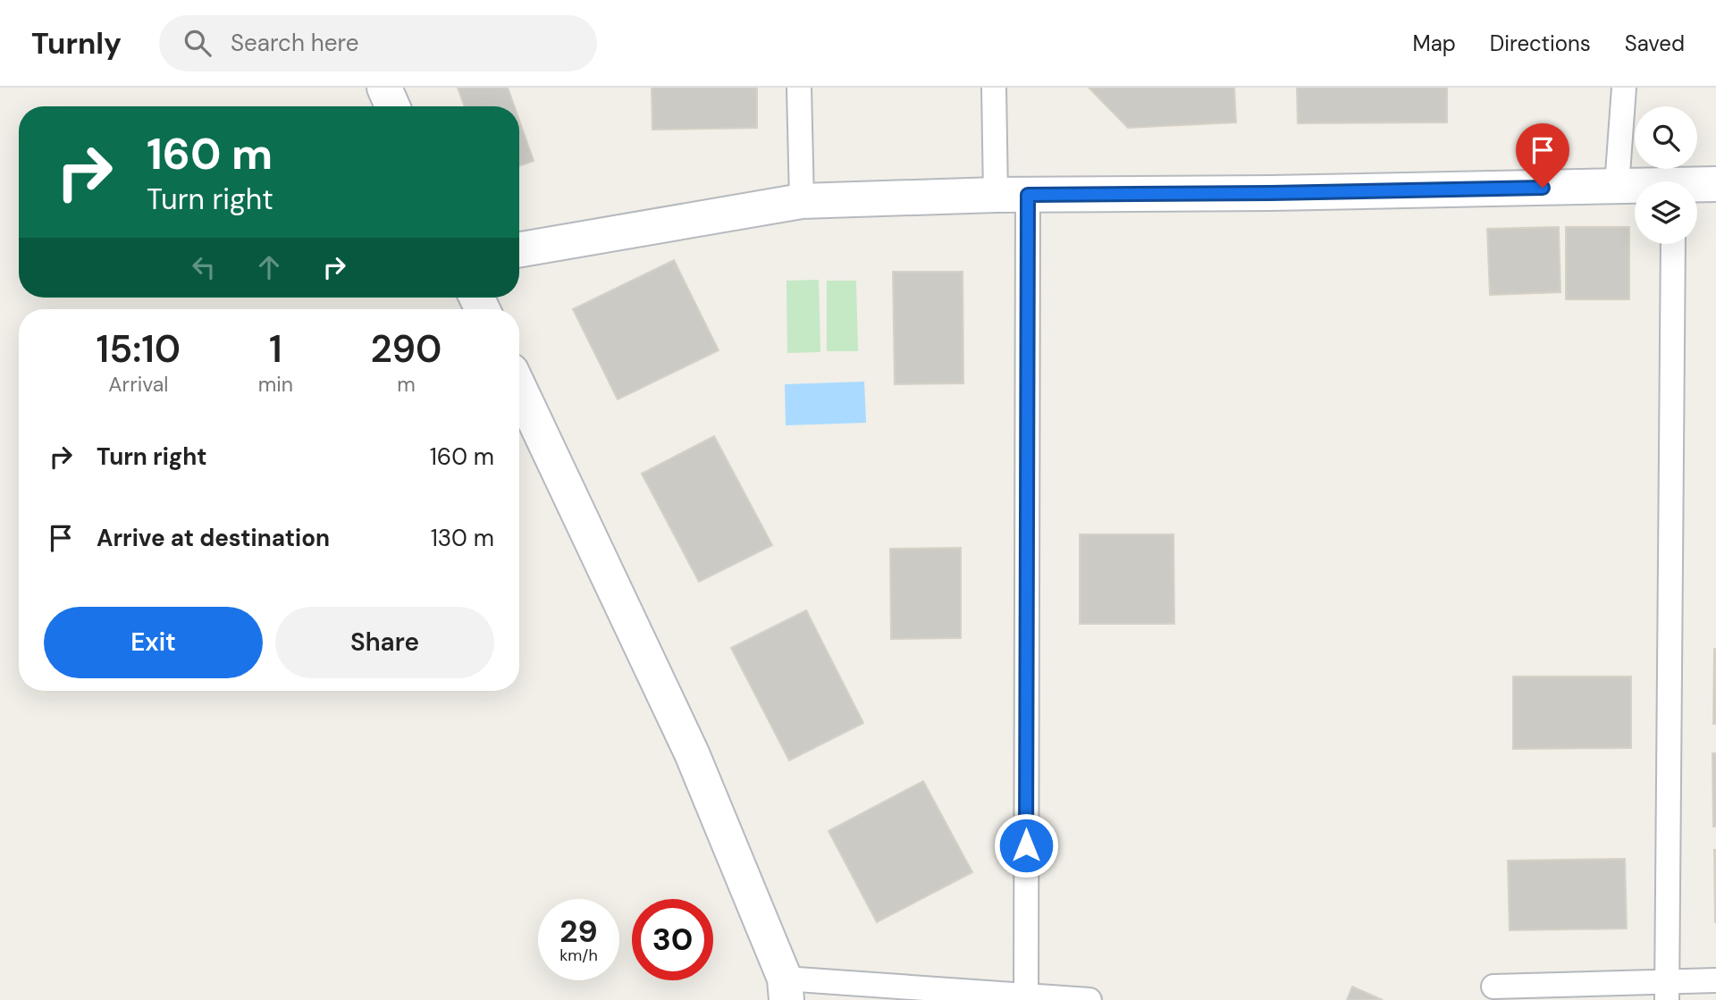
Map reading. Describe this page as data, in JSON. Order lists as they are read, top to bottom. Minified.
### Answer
{"page":{"header":"Turnly","search":"Search here","nav":["Map","Directions","Saved"],"turn":["160 m","Turn right"],"eta":["15:10","Arrival","1","min","290","m"],"list":[{"name":"Turn right","value":"160 m"},{"name":"Arrive at destination","value":"130 m"}],"buttons":["Exit","Share"],"speed":"29 km/h","limit":"30"}}
